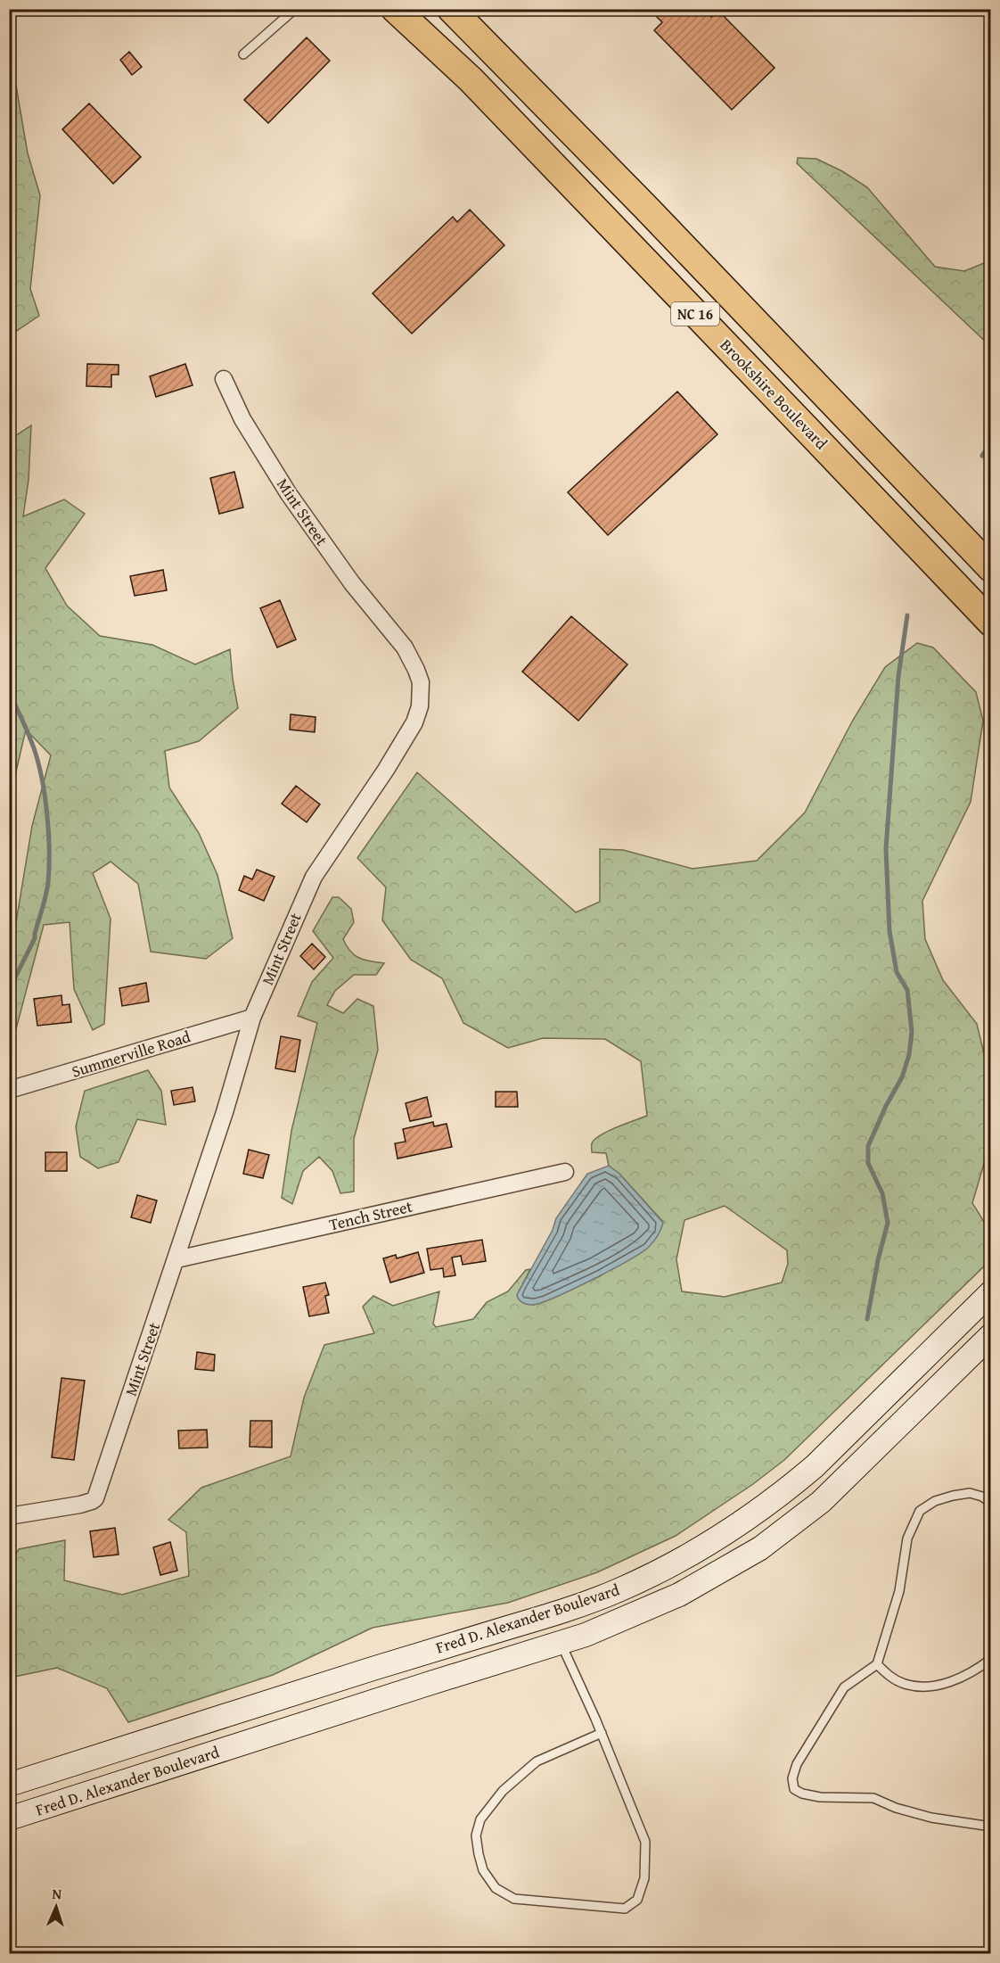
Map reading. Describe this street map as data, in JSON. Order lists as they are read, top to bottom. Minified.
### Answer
{"streets":{"highway":["NC 16","Brookshire Boulevard"],"main road":["Fred D. Alexander Boulevard"],"street":["Mint Street","Summerville Road","Tench Street"]},"crossings":[["Mint Street","Summerville Road"],["Mint Street","Tench Street"]],"north":"top"}
